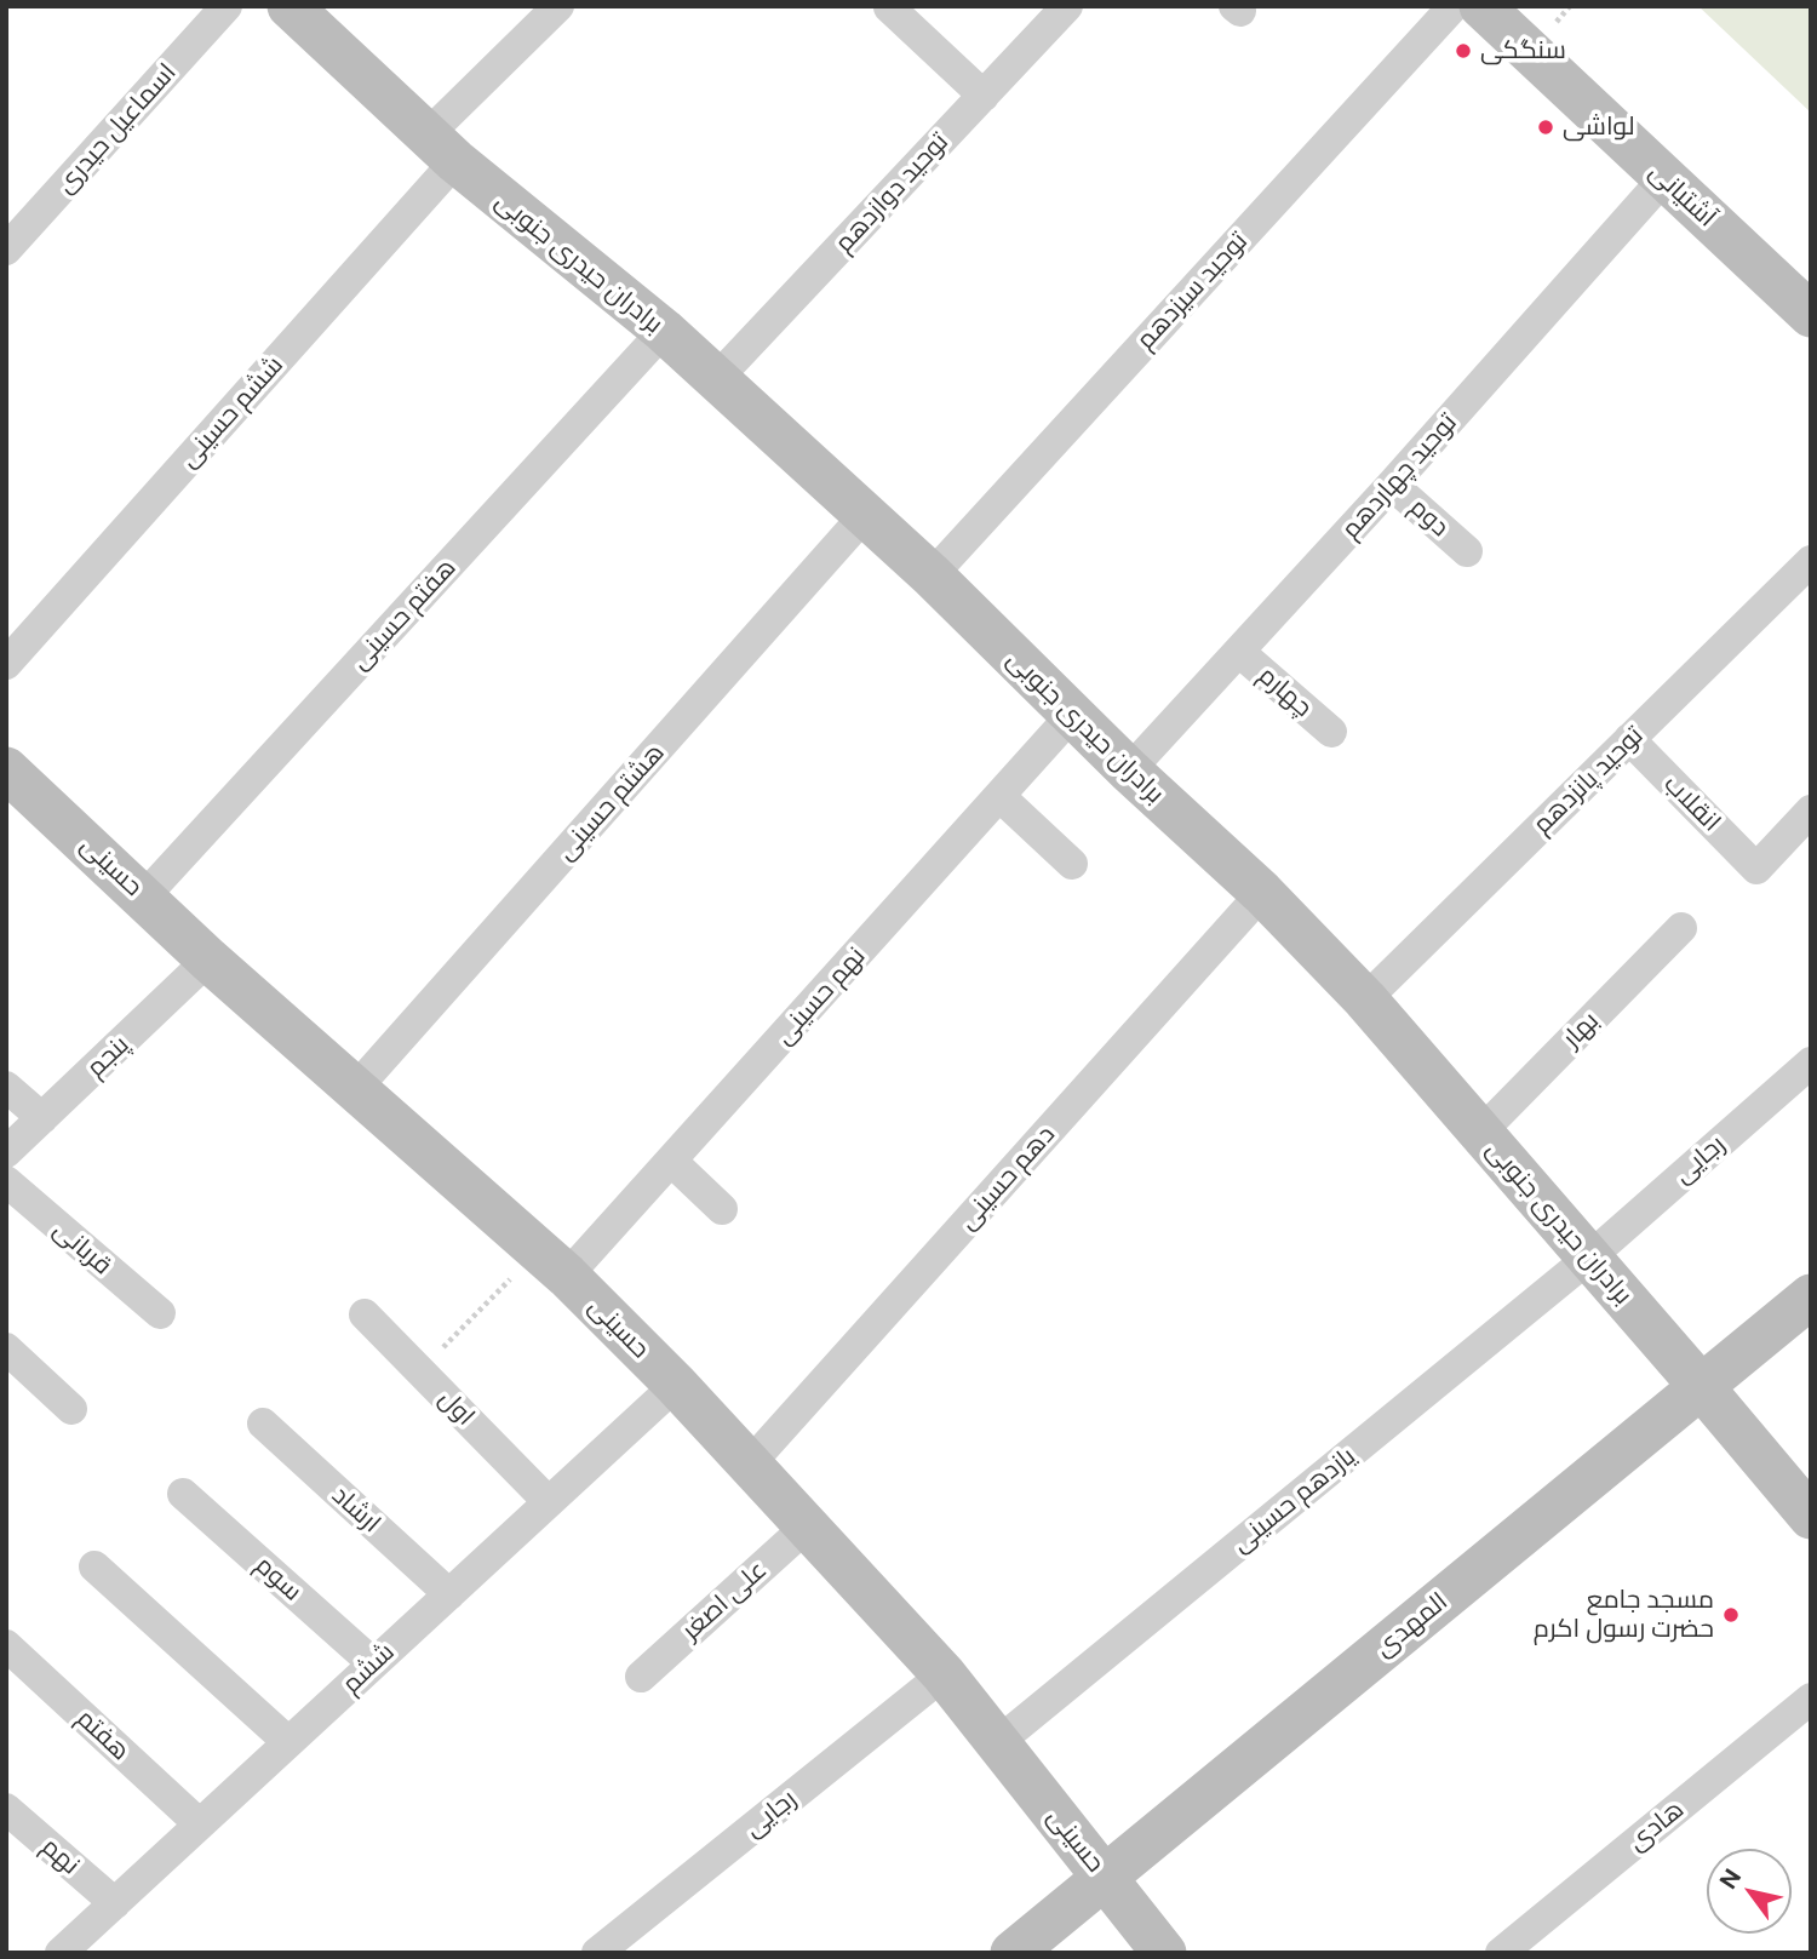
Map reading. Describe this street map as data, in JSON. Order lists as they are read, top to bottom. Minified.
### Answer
{"streets":{"street":["اسماعیل حیدری","توحید دوازدهم","آشتیانی","برادران حیدری جنوبی","توحید سیزدهم","ششم حسینی","توحید چهاردهم","دوم","هفتم حسینی","چهارم","توحید پانزدهم","هشتم حسینی","انقلاب","حسینی","نهم حسینی","بهار","پنجم","رجایی","دهم حسینی","قربانی","اول","یازدهم حسینی","ارشاد","سوم","علی اصغر","المهدی","ششم","هفتم","هادی","نهم"]},"crossings":[["توحید دوازدهم","برادران حیدری جنوبی"],["آشتیانی","توحید چهاردهم"],["برادران حیدری جنوبی","توحید سیزدهم"],["برادران حیدری جنوبی","ششم حسینی"],["برادران حیدری جنوبی","توحید چهاردهم"],["برادران حیدری جنوبی","هفتم حسینی"],["برادران حیدری جنوبی","توحید پانزدهم"],["برادران حیدری جنوبی","هشتم حسینی"],["برادران حیدری جنوبی","نهم حسینی"],["برادران حیدری جنوبی","بهار"],["برادران حیدری جنوبی","رجایی"],["برادران حیدری جنوبی","دهم حسینی"],["برادران حیدری جنوبی","یازدهم حسینی"],["برادران حیدری جنوبی","المهدی"],["توحید چهاردهم","دوم"],["توحید چهاردهم","چهارم"],["هفتم حسینی","حسینی"],["توحید پانزدهم","انقلاب"],["هشتم حسینی","حسینی"],["حسینی","نهم حسینی"],["حسینی","پنجم"],["حسینی","رجایی"],["حسینی","دهم حسینی"],["حسینی","یازدهم حسینی"],["حسینی","علی اصغر"],["حسینی","المهدی"],["حسینی","ششم"],["رجایی","یازدهم حسینی"],["اول","ششم"],["ارشاد","ششم"],["سوم","ششم"],["ششم","هفتم"],["ششم","نهم"]],"places":["سنگکی","لواشی","مسجد جامع حضرت رسول اکرم"],"north":"top left"}
